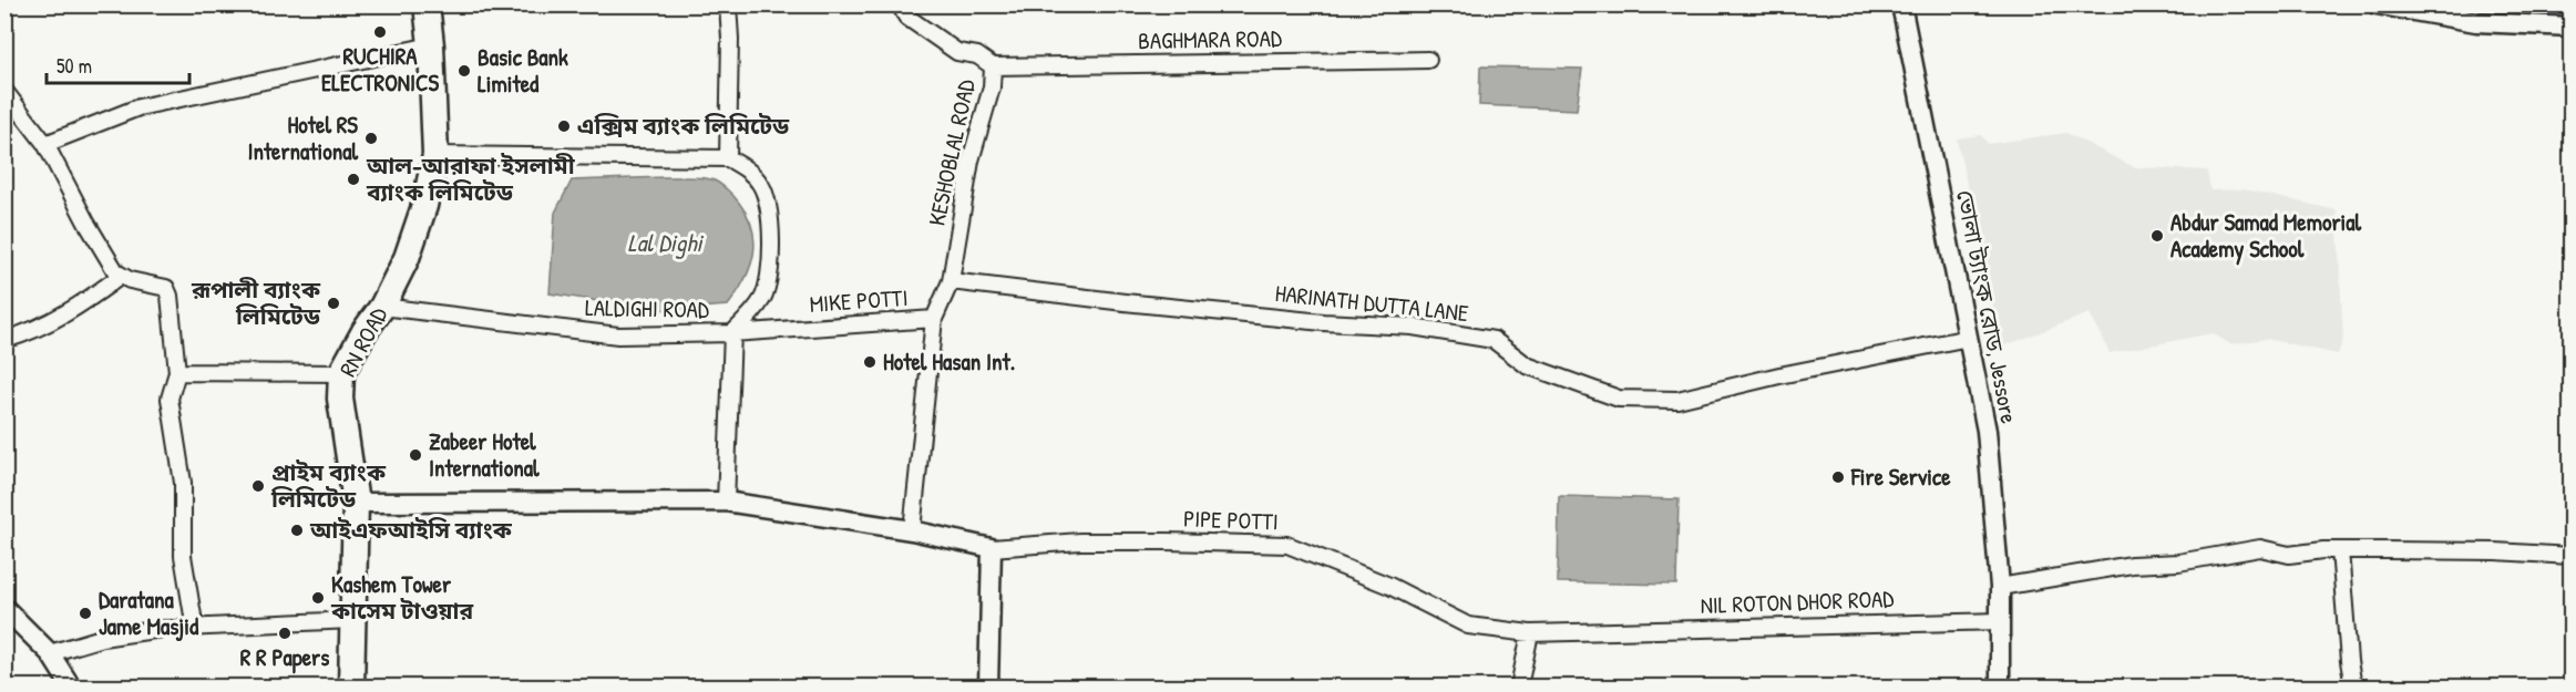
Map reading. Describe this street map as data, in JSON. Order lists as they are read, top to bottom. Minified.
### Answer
{"streets":{"highway":["RN ROAD"],"street":["BAGHMARA ROAD","KESHOBLAL ROAD","MIKE POTTI","HARINATH DUTTA LANE","ভোলা ট্যাংক রোড, Jessore","LALDIGHI ROAD","PIPE POTTI","NIL ROTON DHOR ROAD"]},"crossings":[["BAGHMARA ROAD","KESHOBLAL ROAD"],["KESHOBLAL ROAD","MIKE POTTI"],["KESHOBLAL ROAD","HARINATH DUTTA LANE"],["MIKE POTTI","LALDIGHI ROAD"],["HARINATH DUTTA LANE","ভোলা ট্যাংক রোড, Jessore"],["ভোলা ট্যাংক রোড, Jessore","NIL ROTON DHOR ROAD"],["LALDIGHI ROAD","RN ROAD"],["PIPE POTTI","NIL ROTON DHOR ROAD"]],"water":["Lal Dighi"],"places":["RUCHIRA ELECTRONICS","Basic Bank Limited","এক্সিম ব্যাংক লিমিটেড","Hotel RS International","আল-আরাফা ইসলামী ব্যাংক লিমিটেড","Abdur Samad Memorial Academy School","রূপালী ব্যাংক লিমিটেড","Hotel Hasan Int.","Zabeer Hotel International","Fire Service","প্রাইম ব্যাংক লিমিটেড","আইএফআইসি ব্যাংক","Kashem Tower কাসেম টাওয়ার","Daratana Jame Masjid","R R Papers"],"scale_bar":"50 m"}
